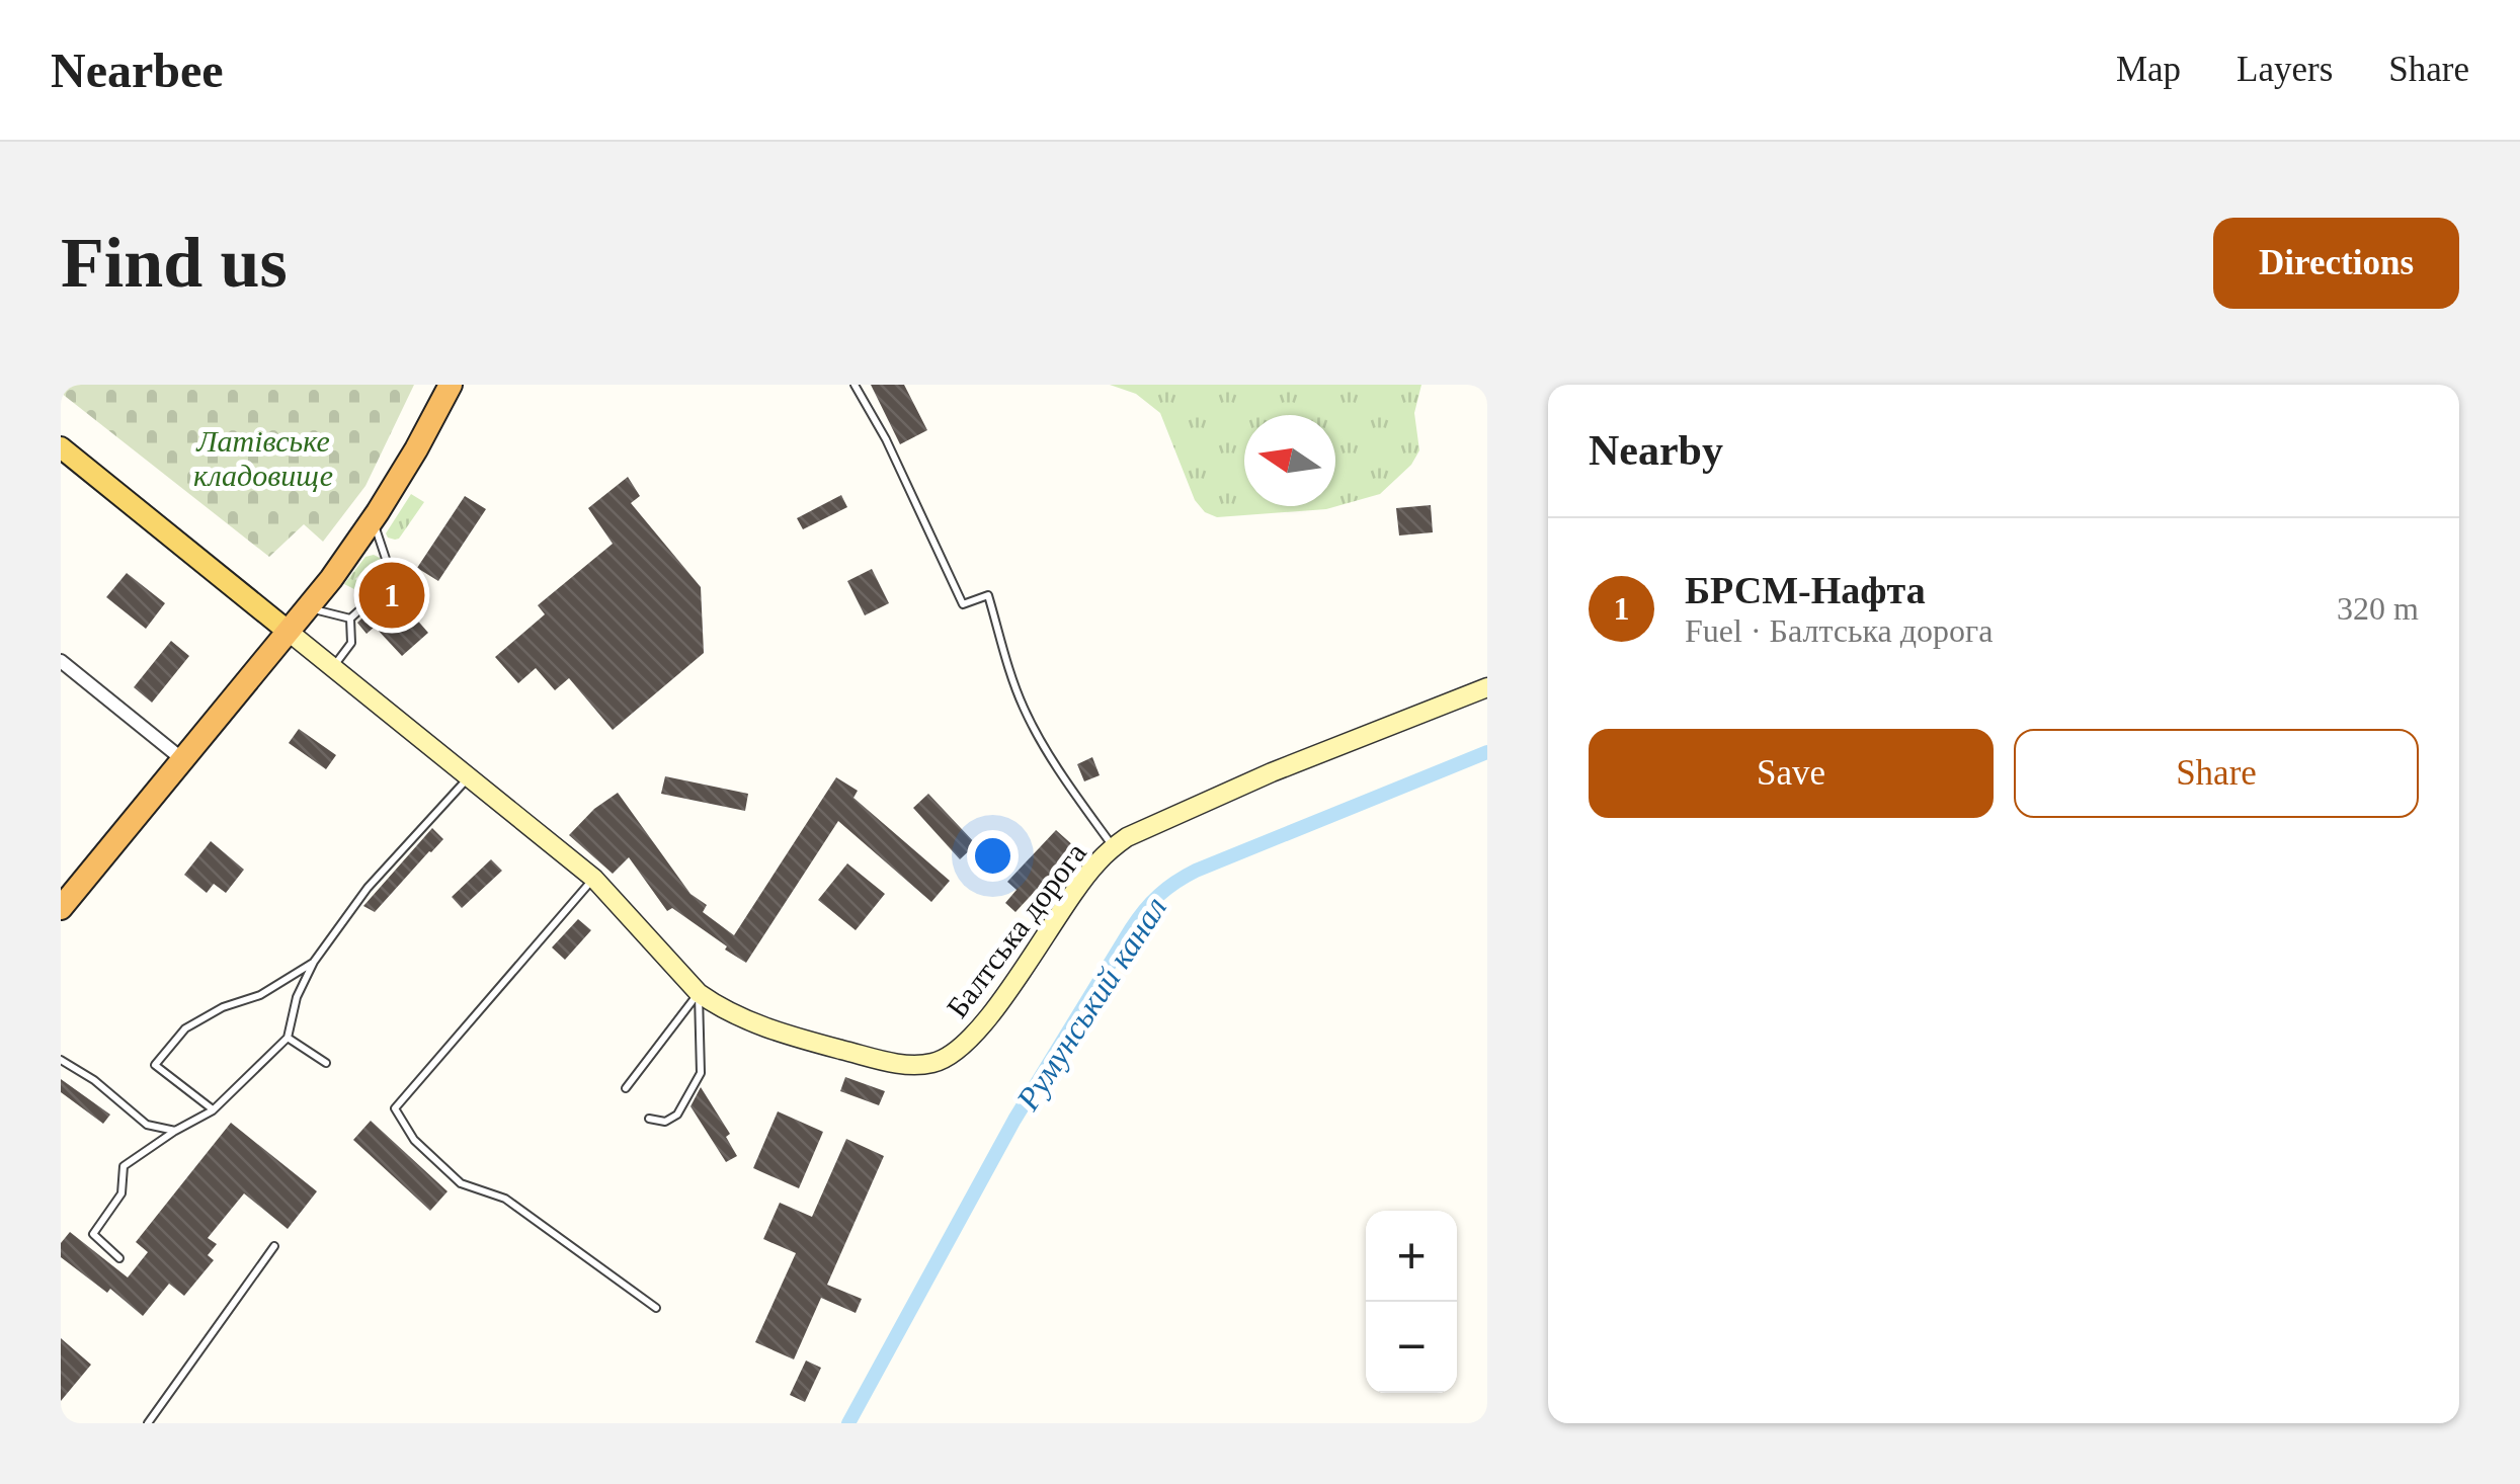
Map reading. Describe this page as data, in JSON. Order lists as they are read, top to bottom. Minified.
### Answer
{"streets":{"main road":["Балтська дорога"]},"water":["Румунський канал"],"parks":["Латівське кладовище"],"north":"left","page":{"header":"Nearbee","nav":["Map","Layers","Share"],"buttons":["Directions",["Save","Share"]],"title":"Find us","heading":"Nearby","list":[{"mark":"1","name":"БРСМ-Нафта","note":"Fuel · Балтська дорога","value":"320 m"}],"pins":"1","map_buttons":["+","−"]}}
